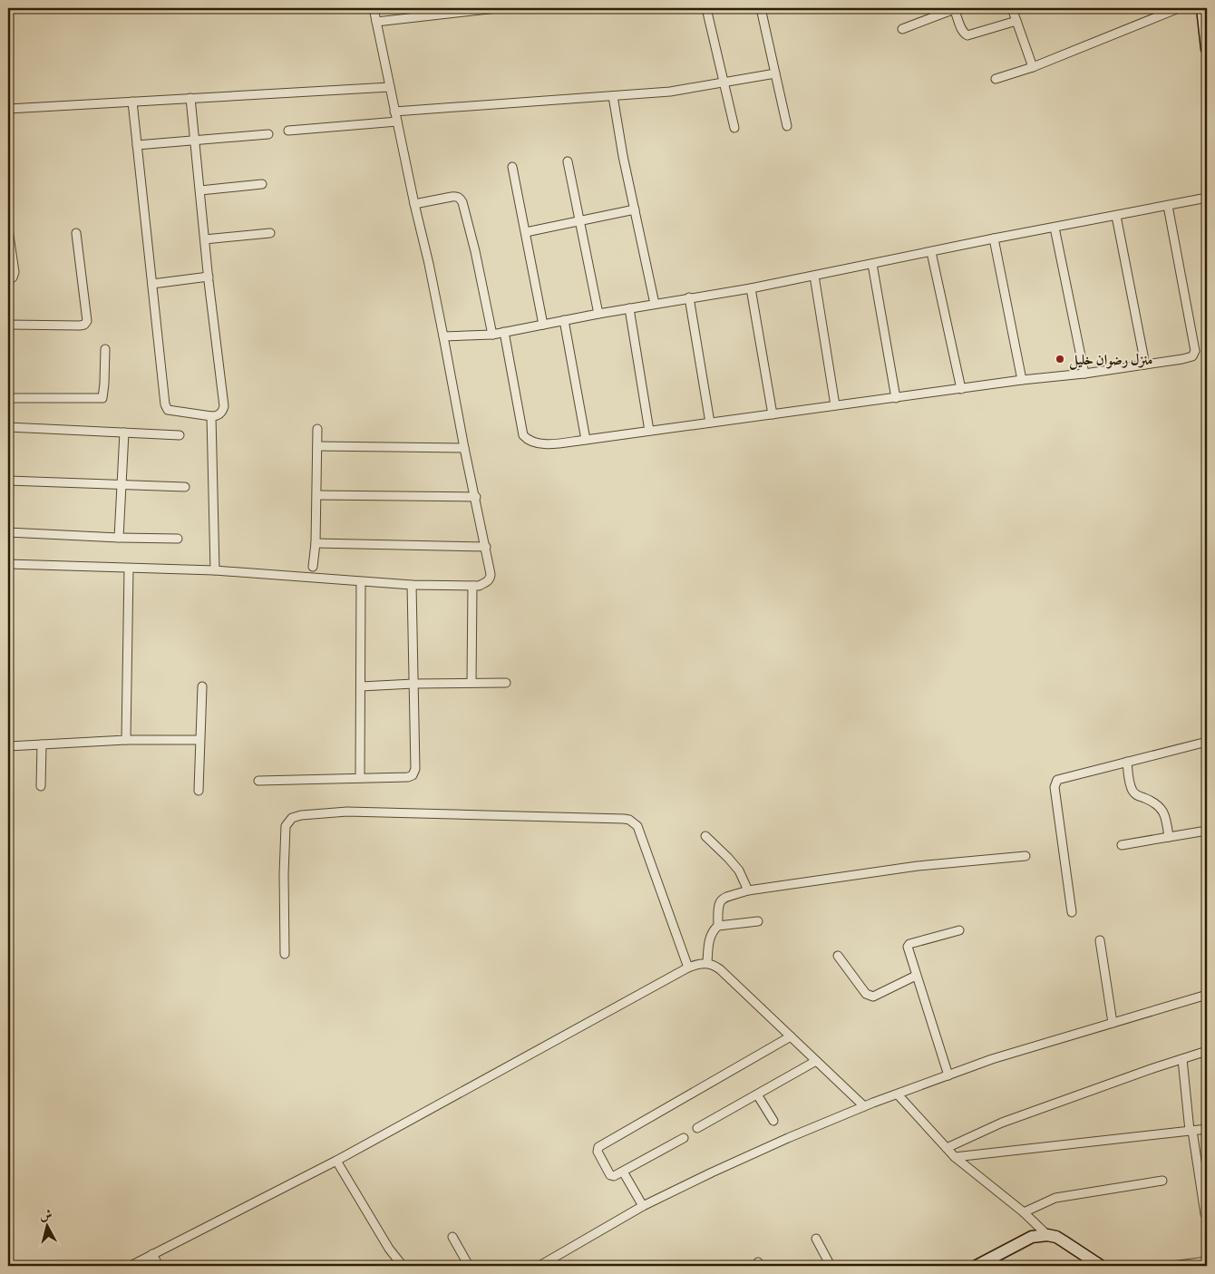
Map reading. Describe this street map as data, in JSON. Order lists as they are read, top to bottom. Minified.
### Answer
{"places":["منزل رضوان خليل"],"north":"top"}
